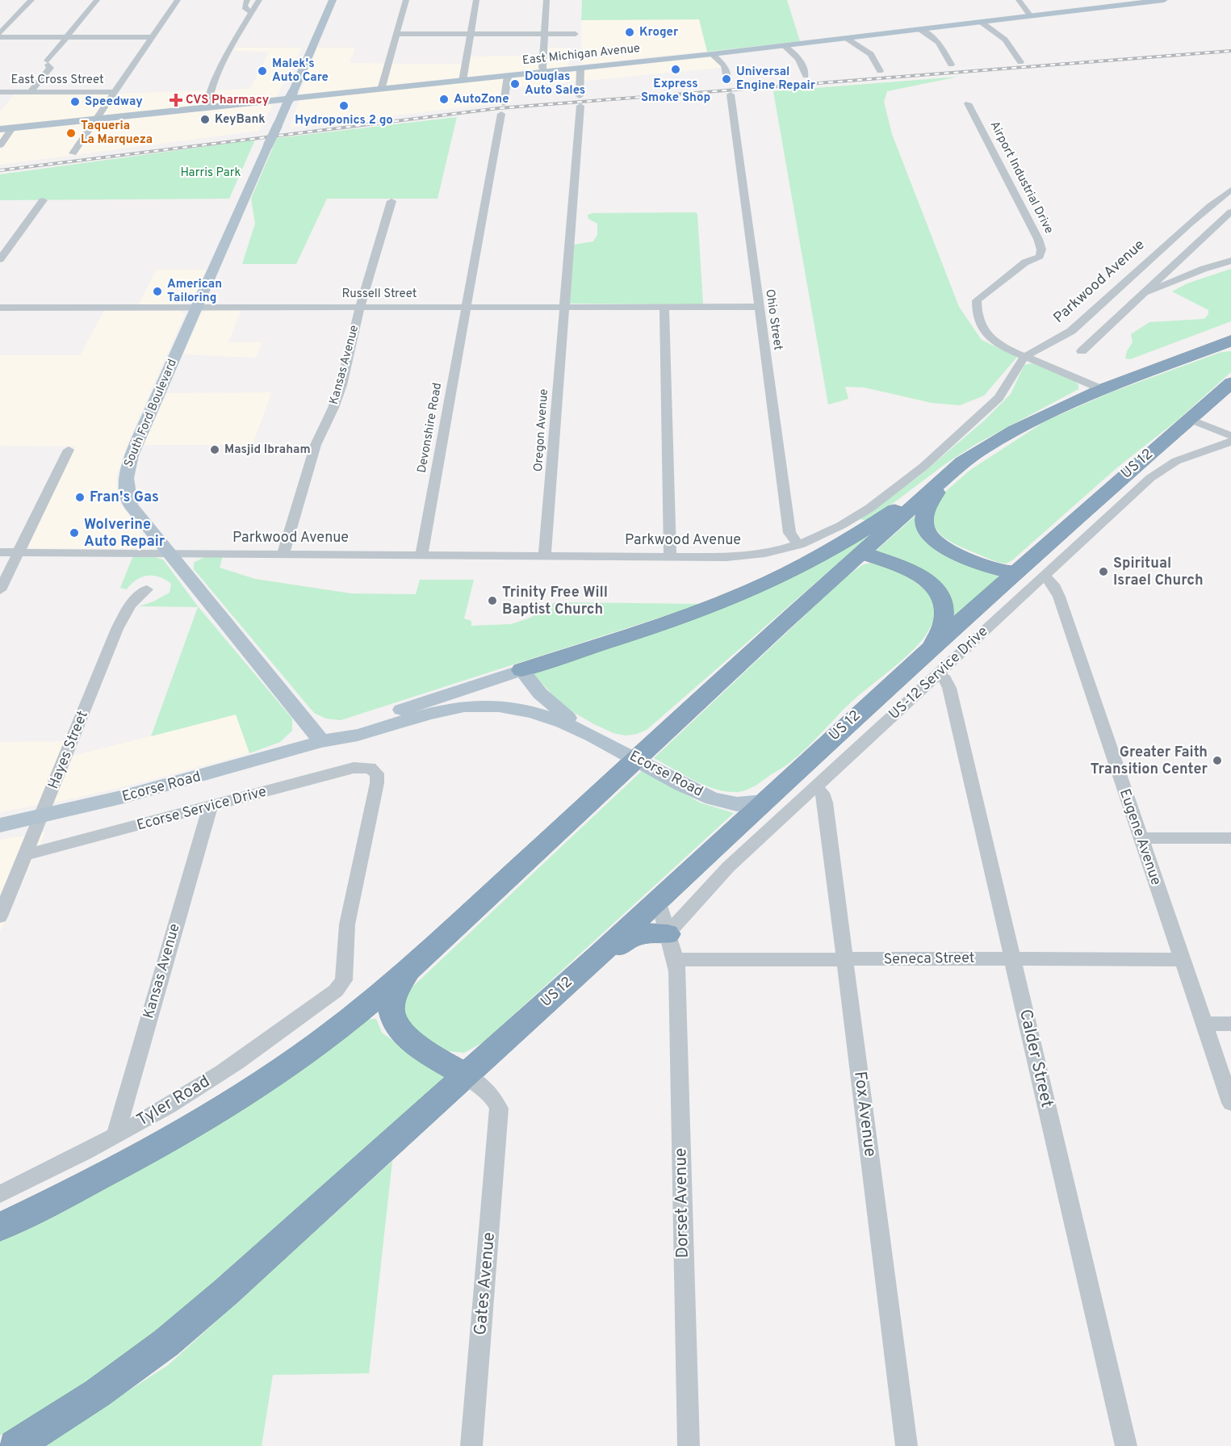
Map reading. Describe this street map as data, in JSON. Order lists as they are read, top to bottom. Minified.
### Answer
{"streets":{"highway":["US 12"],"main road":["East Michigan Avenue","South Ford Boulevard","Ecorse Road"],"street":["East Cross Street","Airport Industrial Drive","Parkwood Avenue","Russell Street","Ohio Street","Kansas Avenue","Devonshire Road","Oregon Avenue","US-12 Service Drive","Hayes Street","Ecorse Service Drive","Eugene Avenue","Seneca Street","Calder Street","Tyler Road","Fox Avenue","Dorset Avenue","Gates Avenue"]},"crossings":[["East Michigan Avenue","Oregon Avenue"],["Airport Industrial Drive","Parkwood Avenue"],["Parkwood Avenue","Ohio Street"],["Parkwood Avenue","Kansas Avenue"],["Parkwood Avenue","South Ford Boulevard"],["Parkwood Avenue","Devonshire Road"],["Parkwood Avenue","Oregon Avenue"],["Russell Street","Ohio Street"],["Russell Street","Kansas Avenue"],["Russell Street","South Ford Boulevard"],["Russell Street","Devonshire Road"],["Russell Street","Oregon Avenue"],["Kansas Avenue","Ecorse Service Drive"],["Kansas Avenue","Tyler Road"],["South Ford Boulevard","Ecorse Road"],["US 12","Ecorse Road"],["US 12","Dorset Avenue"],["US 12","Gates Avenue"],["US-12 Service Drive","Eugene Avenue"],["US-12 Service Drive","Seneca Street"],["US-12 Service Drive","Calder Street"],["US-12 Service Drive","Fox Avenue"],["US-12 Service Drive","Dorset Avenue"],["Hayes Street","Ecorse Road"],["Hayes Street","Ecorse Service Drive"],["Ecorse Service Drive","Tyler Road"],["Eugene Avenue","Seneca Street"],["Seneca Street","Calder Street"],["Seneca Street","Fox Avenue"],["Seneca Street","Dorset Avenue"]],"parks":["Harris Park"],"places":{"other":["Kroger","Express Smoke Shop","Malek's Auto Care","Universal Engine Repair","Douglas Auto Sales","AutoZone","Speedway","Hydroponics 2 go","KeyBank","Taqueria La Marqueza","American Tailoring","Masjid Ibraham","Fran's Gas","Wolverine Auto Repair","Spiritual Israel Church","Trinity Free Will Baptist Church","Greater Faith Transition Center"],"health":["CVS Pharmacy"]}}
